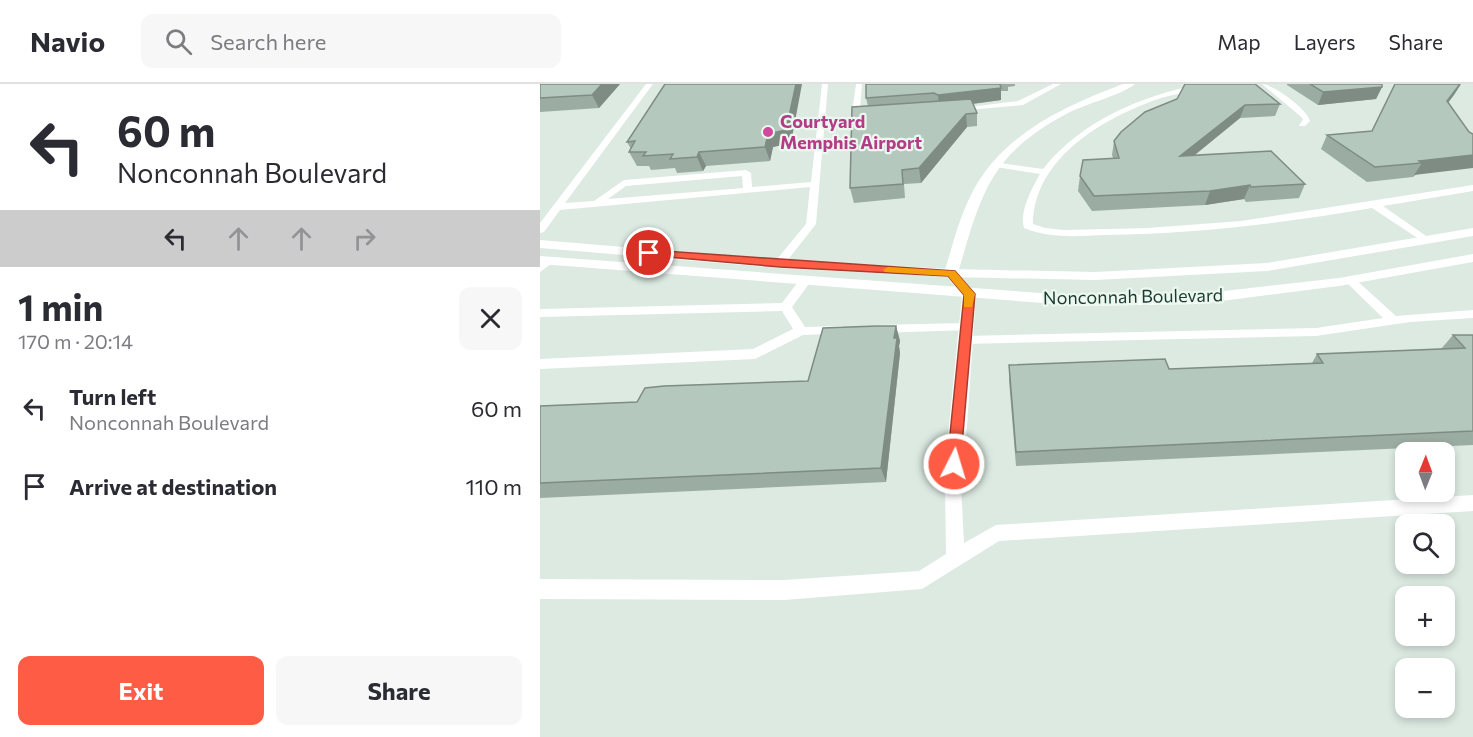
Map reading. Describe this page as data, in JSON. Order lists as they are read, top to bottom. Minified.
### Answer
{"streets":{"street":["Nonconnah Boulevard"]},"places":["Courtyard Memphis Airport"],"north":"top","page":{"header":"Navio","search":"Search here","nav":["Map","Layers","Share"],"turn":["60 m","Nonconnah Boulevard"],"heading":["1 min","170 m · 20:14"],"list":[{"name":"Turn left","note":"Nonconnah Boulevard","value":"60 m"},{"name":"Arrive at destination","value":"110 m"}],"map_buttons":["+","−"],"buttons":["Exit","Share"]}}
